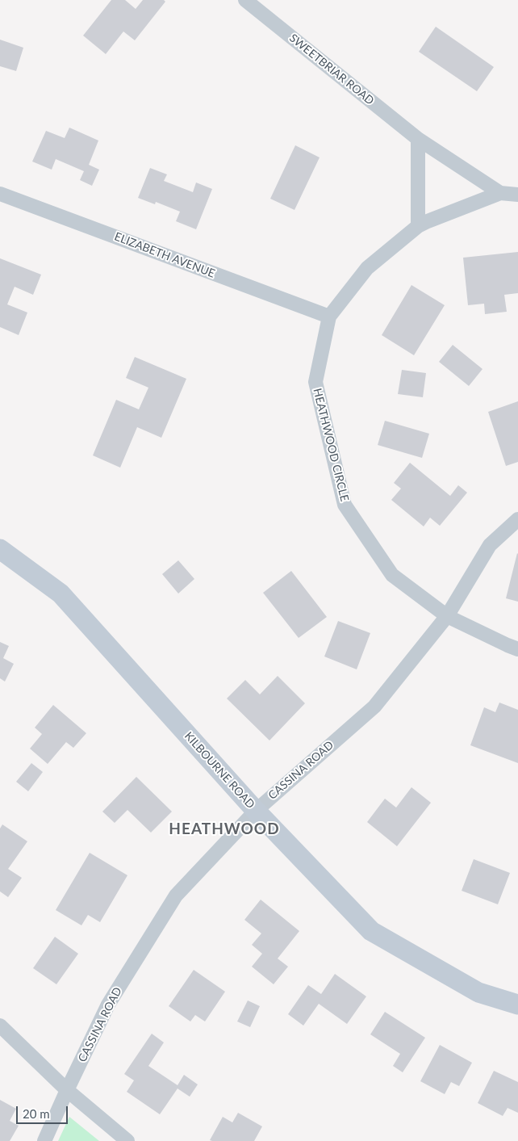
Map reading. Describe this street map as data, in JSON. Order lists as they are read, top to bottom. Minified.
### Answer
{"streets":{"street":["SWEETBRIAR ROAD","ELIZABETH AVENUE","HEATHWOOD CIRCLE","KILBOURNE ROAD","CASSINA ROAD"]},"crossings":[["SWEETBRIAR ROAD","HEATHWOOD CIRCLE"],["ELIZABETH AVENUE","HEATHWOOD CIRCLE"],["HEATHWOOD CIRCLE","CASSINA ROAD"],["KILBOURNE ROAD","CASSINA ROAD"]],"districts":["HEATHWOOD"],"scale_bar":"20 m"}
